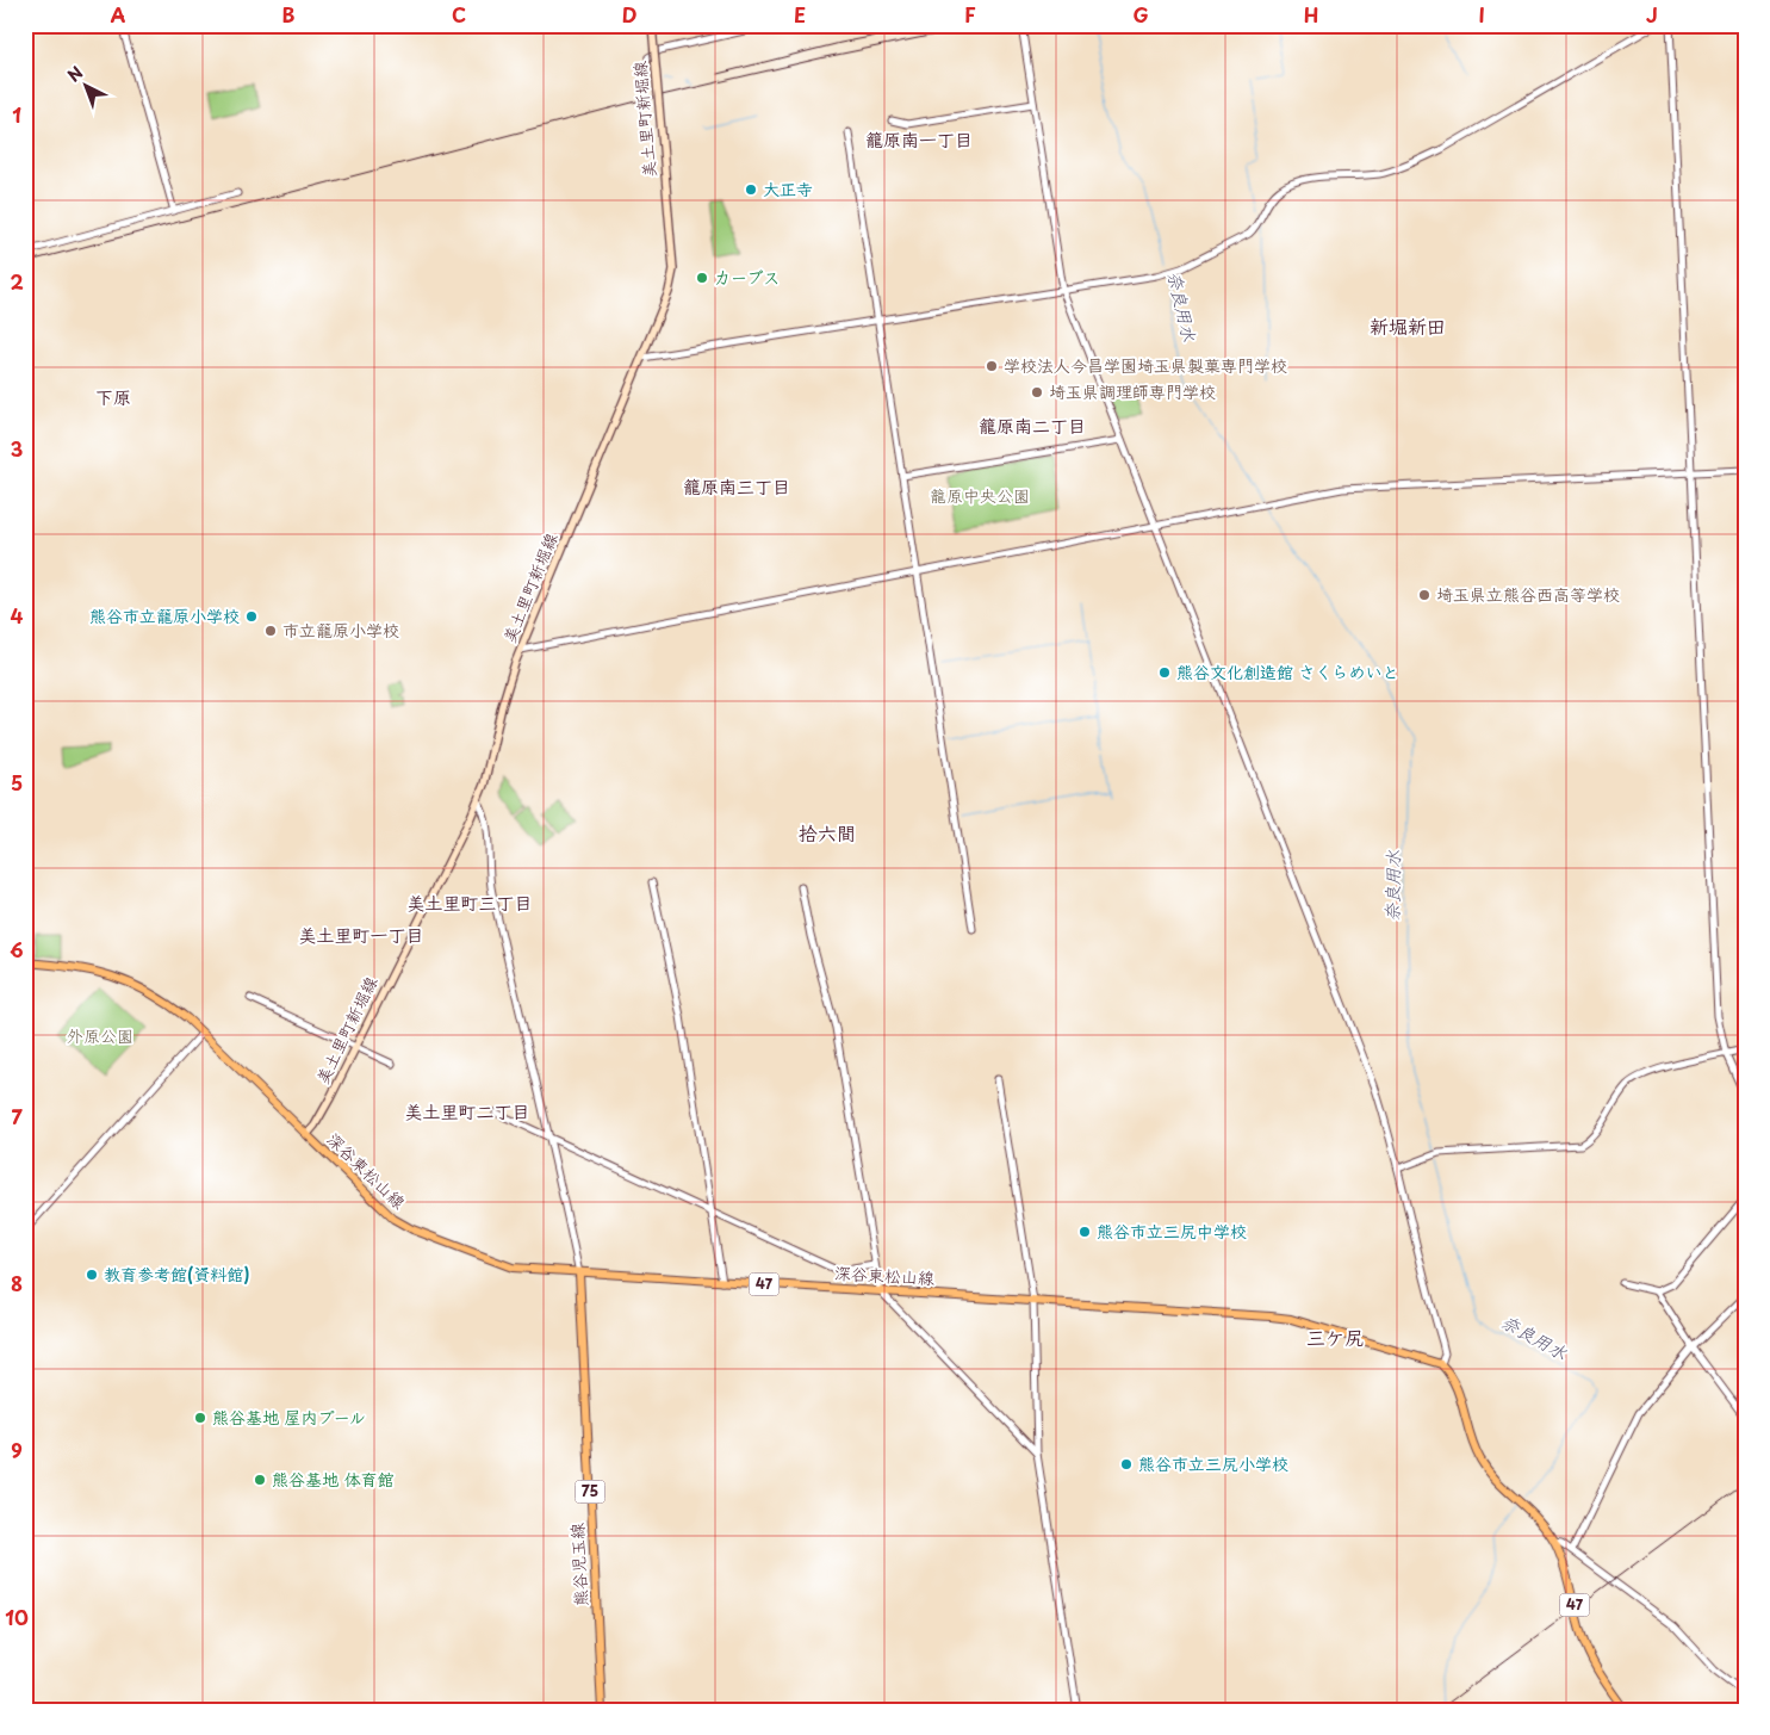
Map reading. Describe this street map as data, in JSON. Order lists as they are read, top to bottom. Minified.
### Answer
{"streets":{"main road":["美土里町新堀線","深谷東松山線","47","75","熊谷児玉線"]},"crossings":[["美土里町新堀線","深谷東松山線"],["深谷東松山線","47"],["深谷東松山線","熊谷児玉線"]],"districts":["籠原南一丁目","新堀新田","下原","籠原南二丁目","籠原南三丁目","拾六間","美土里町三丁目","美土里町一丁目","美土里町二丁目","三ケ尻"],"water":["奈良用水"],"parks":["籠原中央公園","外原公園"],"places":["大正寺","カーブス","学校法人今昌学園埼玉県製菓専門学校","埼玉県調理師専門学校","埼玉県立熊谷西高等学校","熊谷市立籠原小学校","市立籠原小学校","熊谷文化創造館 さくらめいと","熊谷市立三尻中学校","教育参考館(資料館)","熊谷基地 屋内プール","熊谷市立三尻小学校","熊谷基地 体育館"],"north":"top left","grid":{"columns":["A","B","C","D","E","F","G","H","I","J"],"rows":["1","2","3","4","5","6","7","8","9","10"]}}
